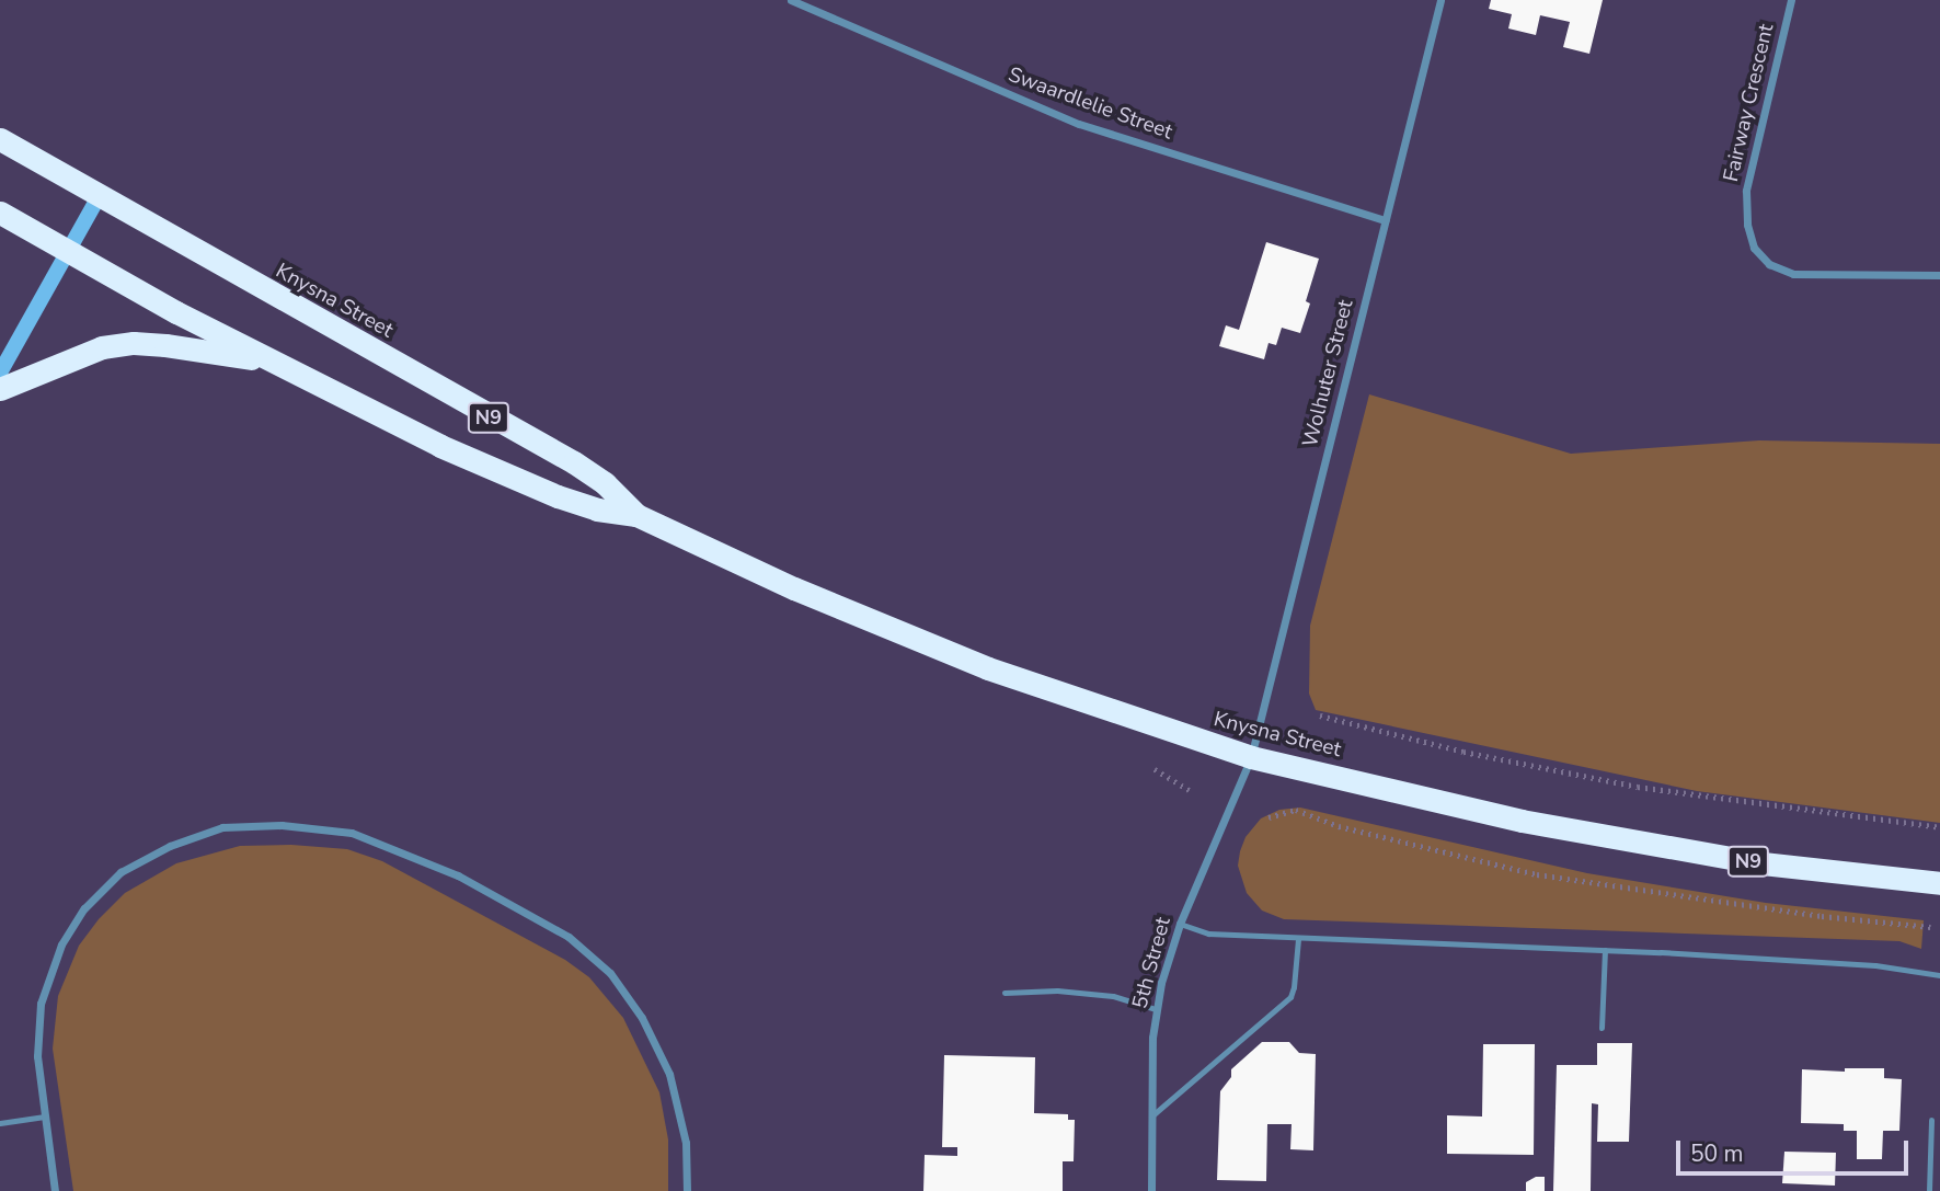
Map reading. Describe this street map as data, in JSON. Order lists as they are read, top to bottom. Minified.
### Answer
{"streets":{"highway":["Knysna Street","N9"],"street":["Fairway Crescent","Swaardlelie Street","Wolhuter Street","5th Street"]},"crossings":[["Swaardlelie Street","Wolhuter Street"],["Knysna Street","Wolhuter Street"],["Knysna Street","5th Street"],["Wolhuter Street","5th Street"]],"scale_bar":"50 m"}
